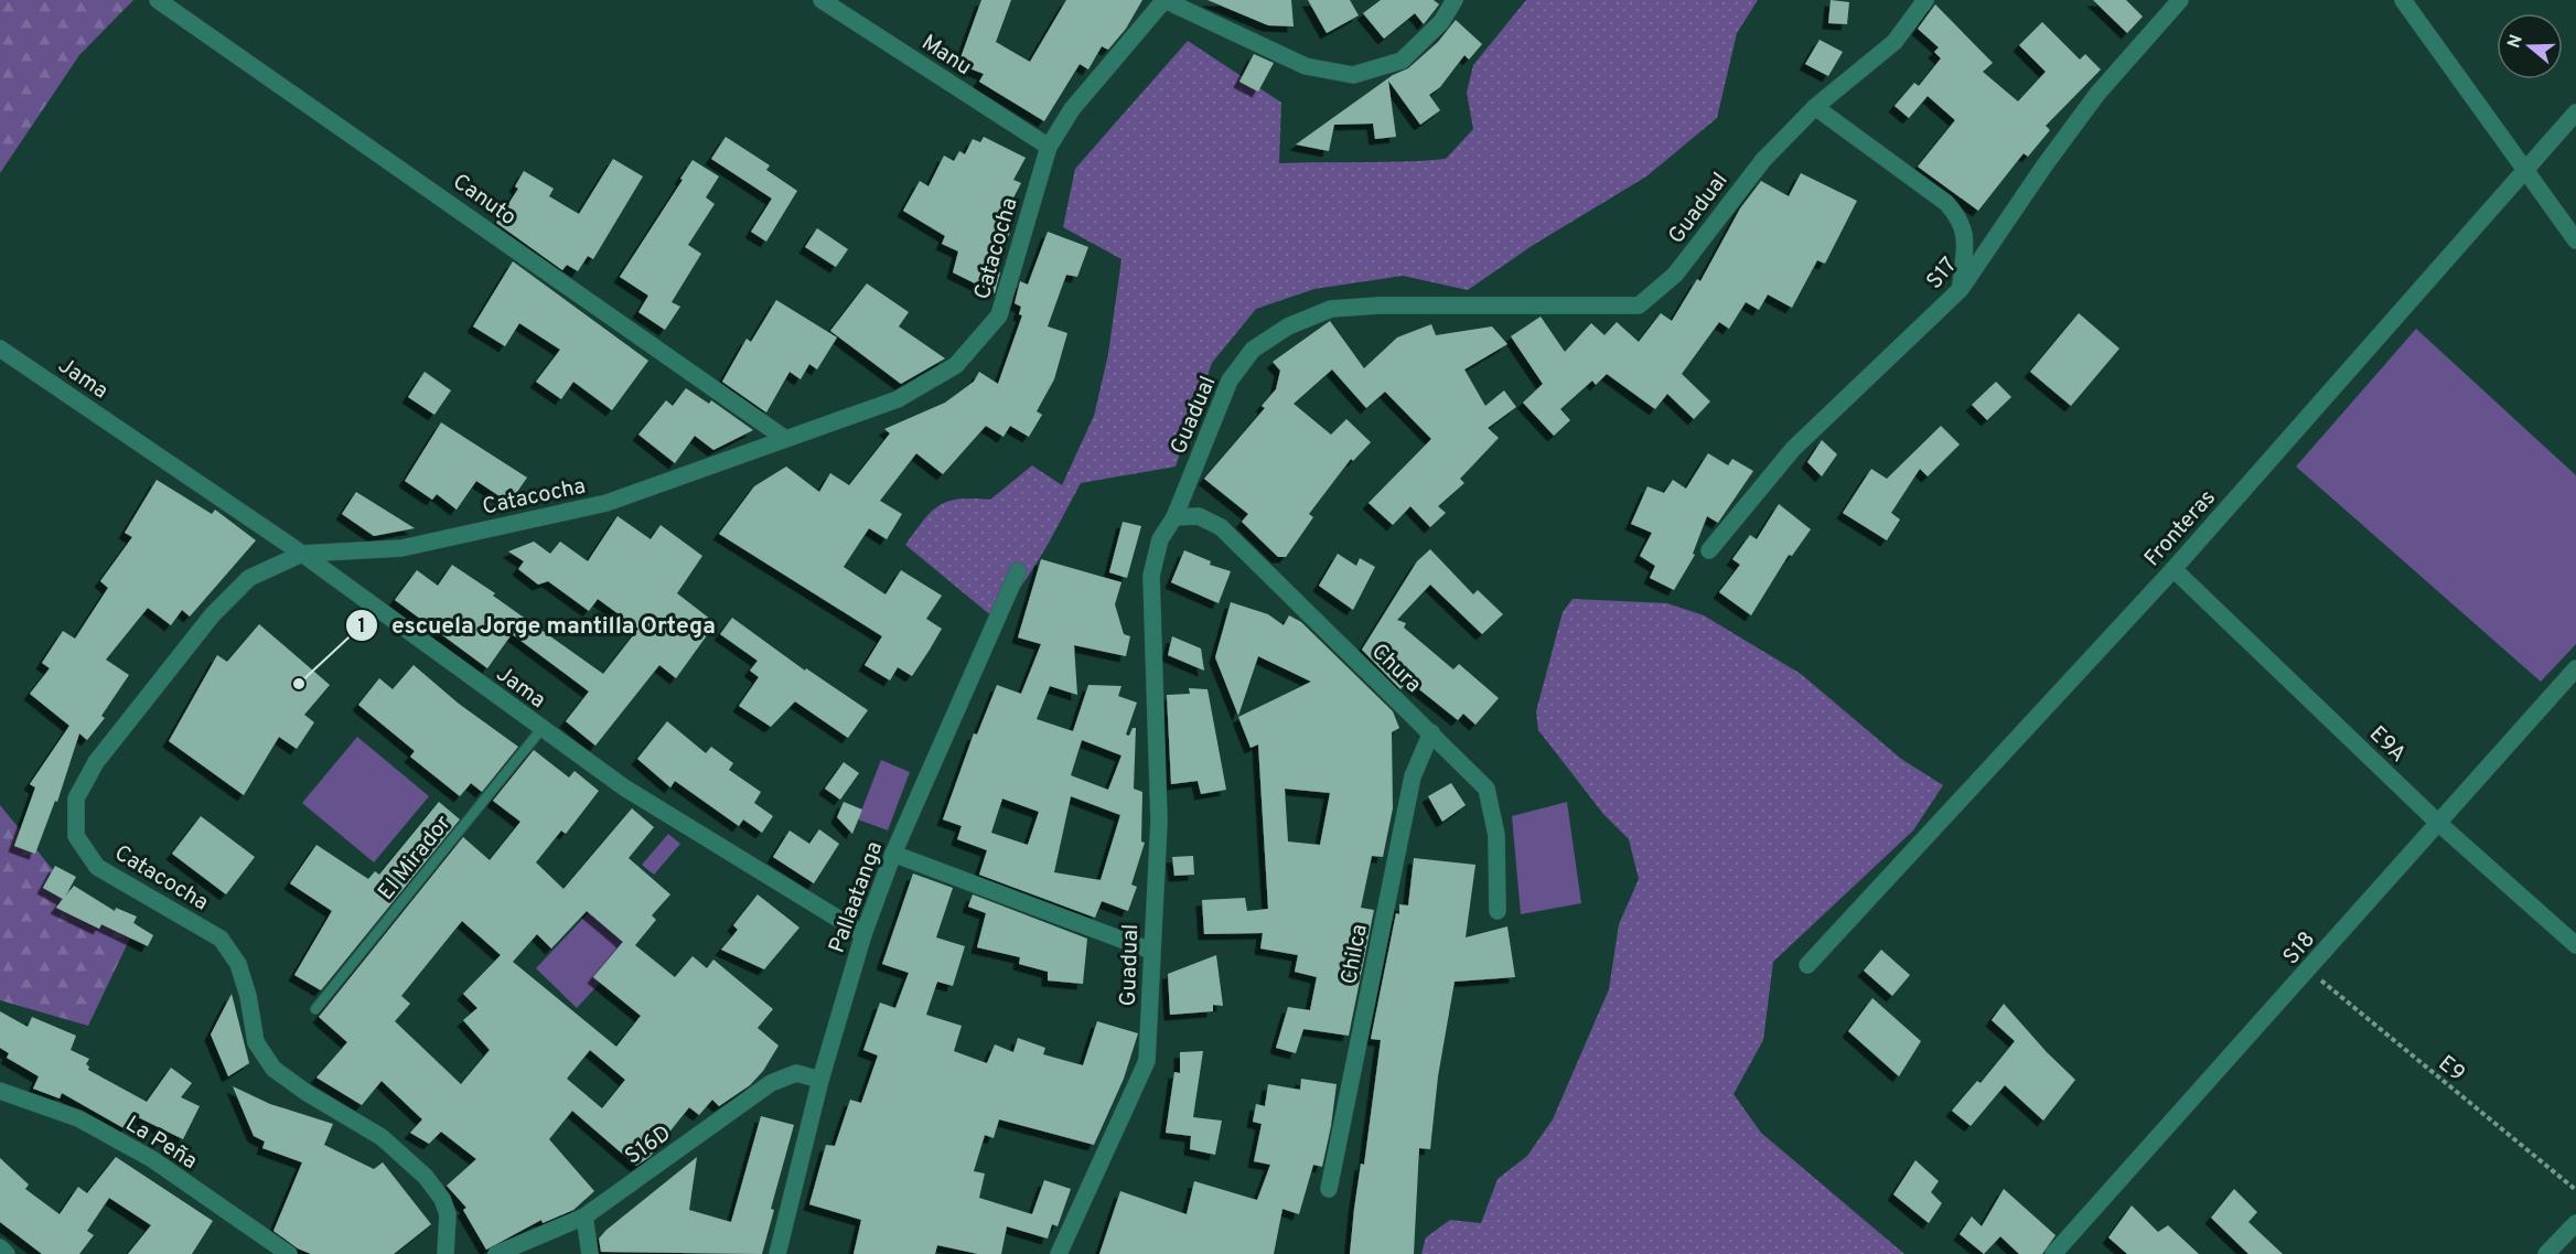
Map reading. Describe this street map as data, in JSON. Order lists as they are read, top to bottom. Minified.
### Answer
{"streets":{"street":["Manu","Canuto","Guadual","Catacocha","S17","Jama","Fronteras","Chura","E9A","Pallaatanga","S18","Chilca","La Peña","S16D"],"lane":["El Mirador"],"path":["E9"]},"crossings":[["Manu","Catacocha"],["Canuto","Catacocha"],["Guadual","Chura"],["Catacocha","Jama"],["Jama","El Mirador"],["Jama","Pallaatanga"],["Fronteras","E9A"],["Chura","Chilca"],["E9A","S18"],["Pallaatanga","S16D"],["S18","E9"]],"places":["escuela Jorge mantilla Ortega"],"north":"left"}
